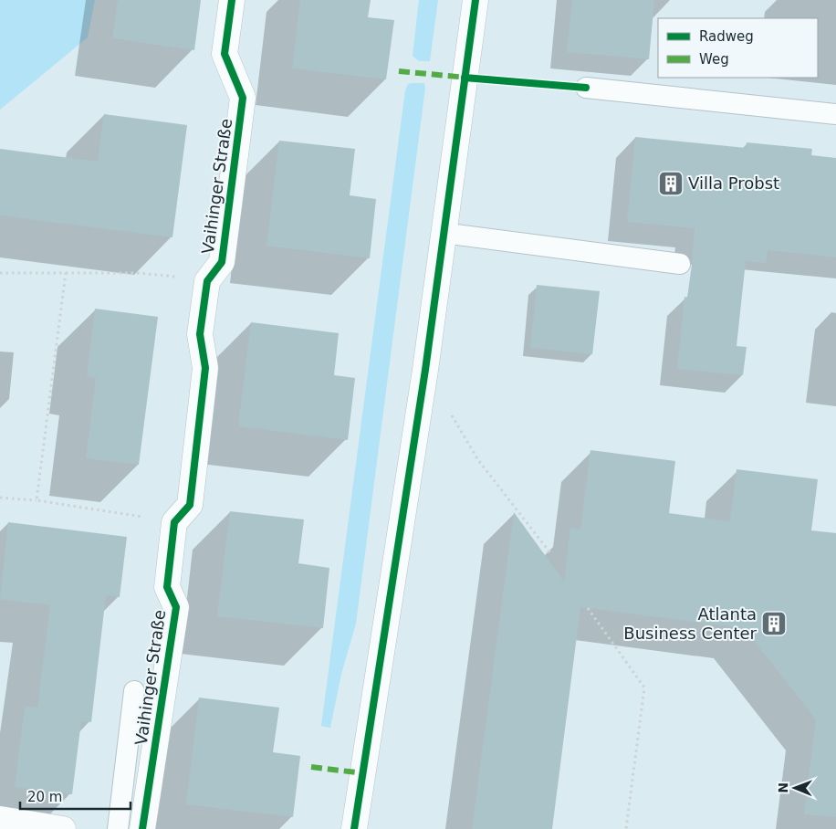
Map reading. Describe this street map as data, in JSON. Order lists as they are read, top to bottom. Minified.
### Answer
{"streets":{"street":["Vaihinger Straße"]},"places":{"building":["Villa Probst","Atlanta Business Center"]},"legend":["Radweg","Weg"],"scale_bar":"20 m","north":"left"}
